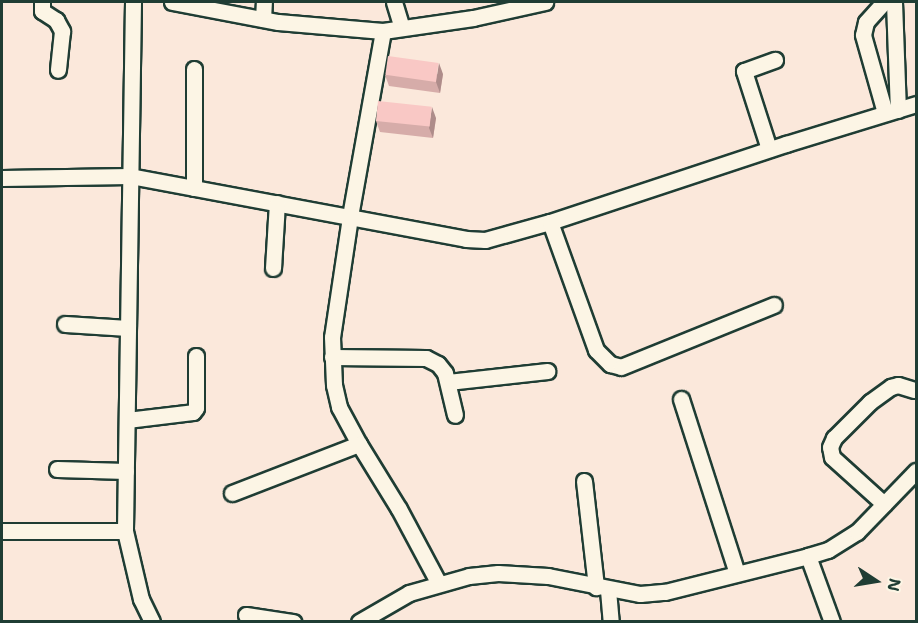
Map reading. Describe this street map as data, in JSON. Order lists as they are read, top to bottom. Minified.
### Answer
{"north":"right"}
